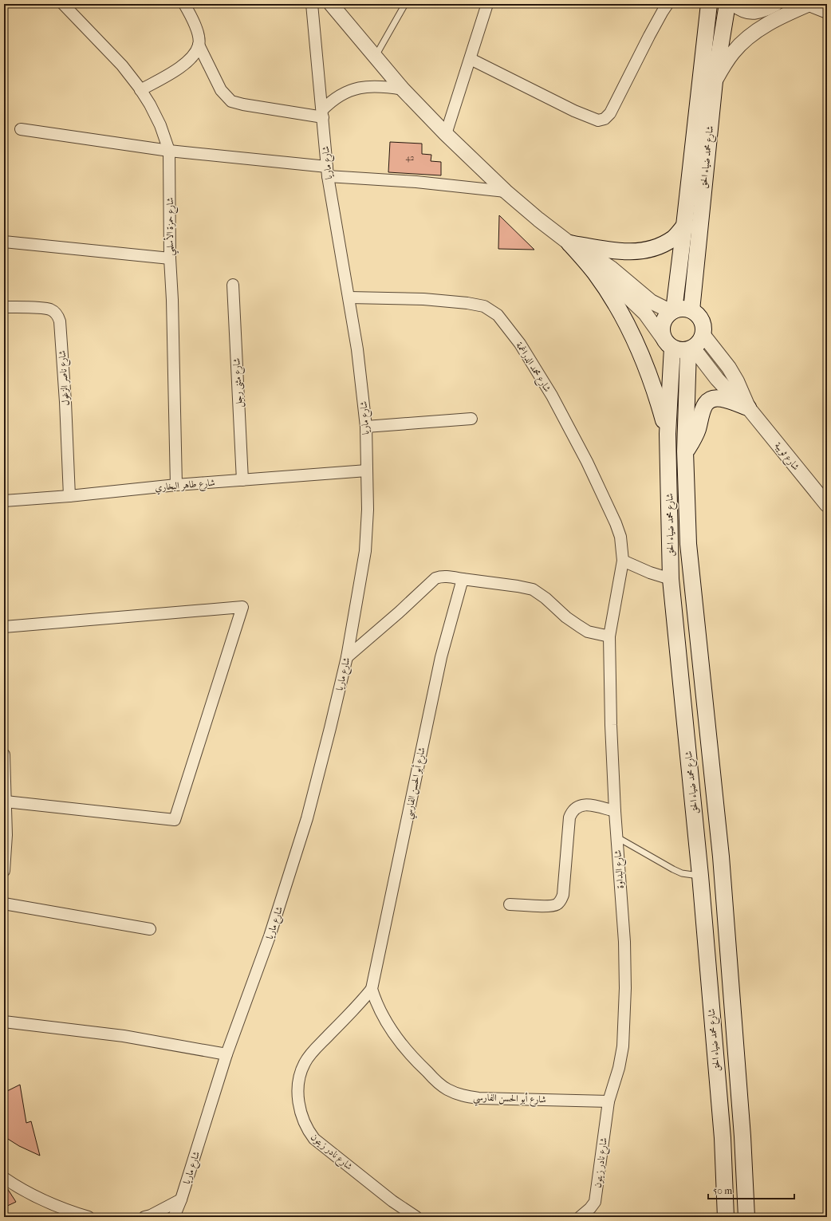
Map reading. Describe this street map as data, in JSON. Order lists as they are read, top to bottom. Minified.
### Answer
{"streets":{"main road":["شارع محمد ضياء الحق"],"street":["شارع ماريا","شارع حمزة الأسلمي","شارع محمد الدراغمة","شارع ناصر الزغول","شارع مثنى رجل","شارع ثويبة","شارع طاهر البخاري","شارع أبو الحسن الفارسي","شارع البداوة","شارع نادر زيتون"]},"crossings":[["شارع محمد ضياء الحق","شارع ثويبة"],["شارع ماريا","شارع محمد الدراغمة"],["شارع ماريا","شارع طاهر البخاري"],["شارع حمزة الأسلمي","شارع طاهر البخاري"],["شارع ناصر الزغول","شارع طاهر البخاري"],["شارع مثنى رجل","شارع طاهر البخاري"],["شارع أبو الحسن الفارسي","شارع البداوة"],["شارع أبو الحسن الفارسي","شارع نادر زيتون"],["شارع البداوة","شارع نادر زيتون"]],"house_numbers":["42"],"scale_bar":"50 m"}
